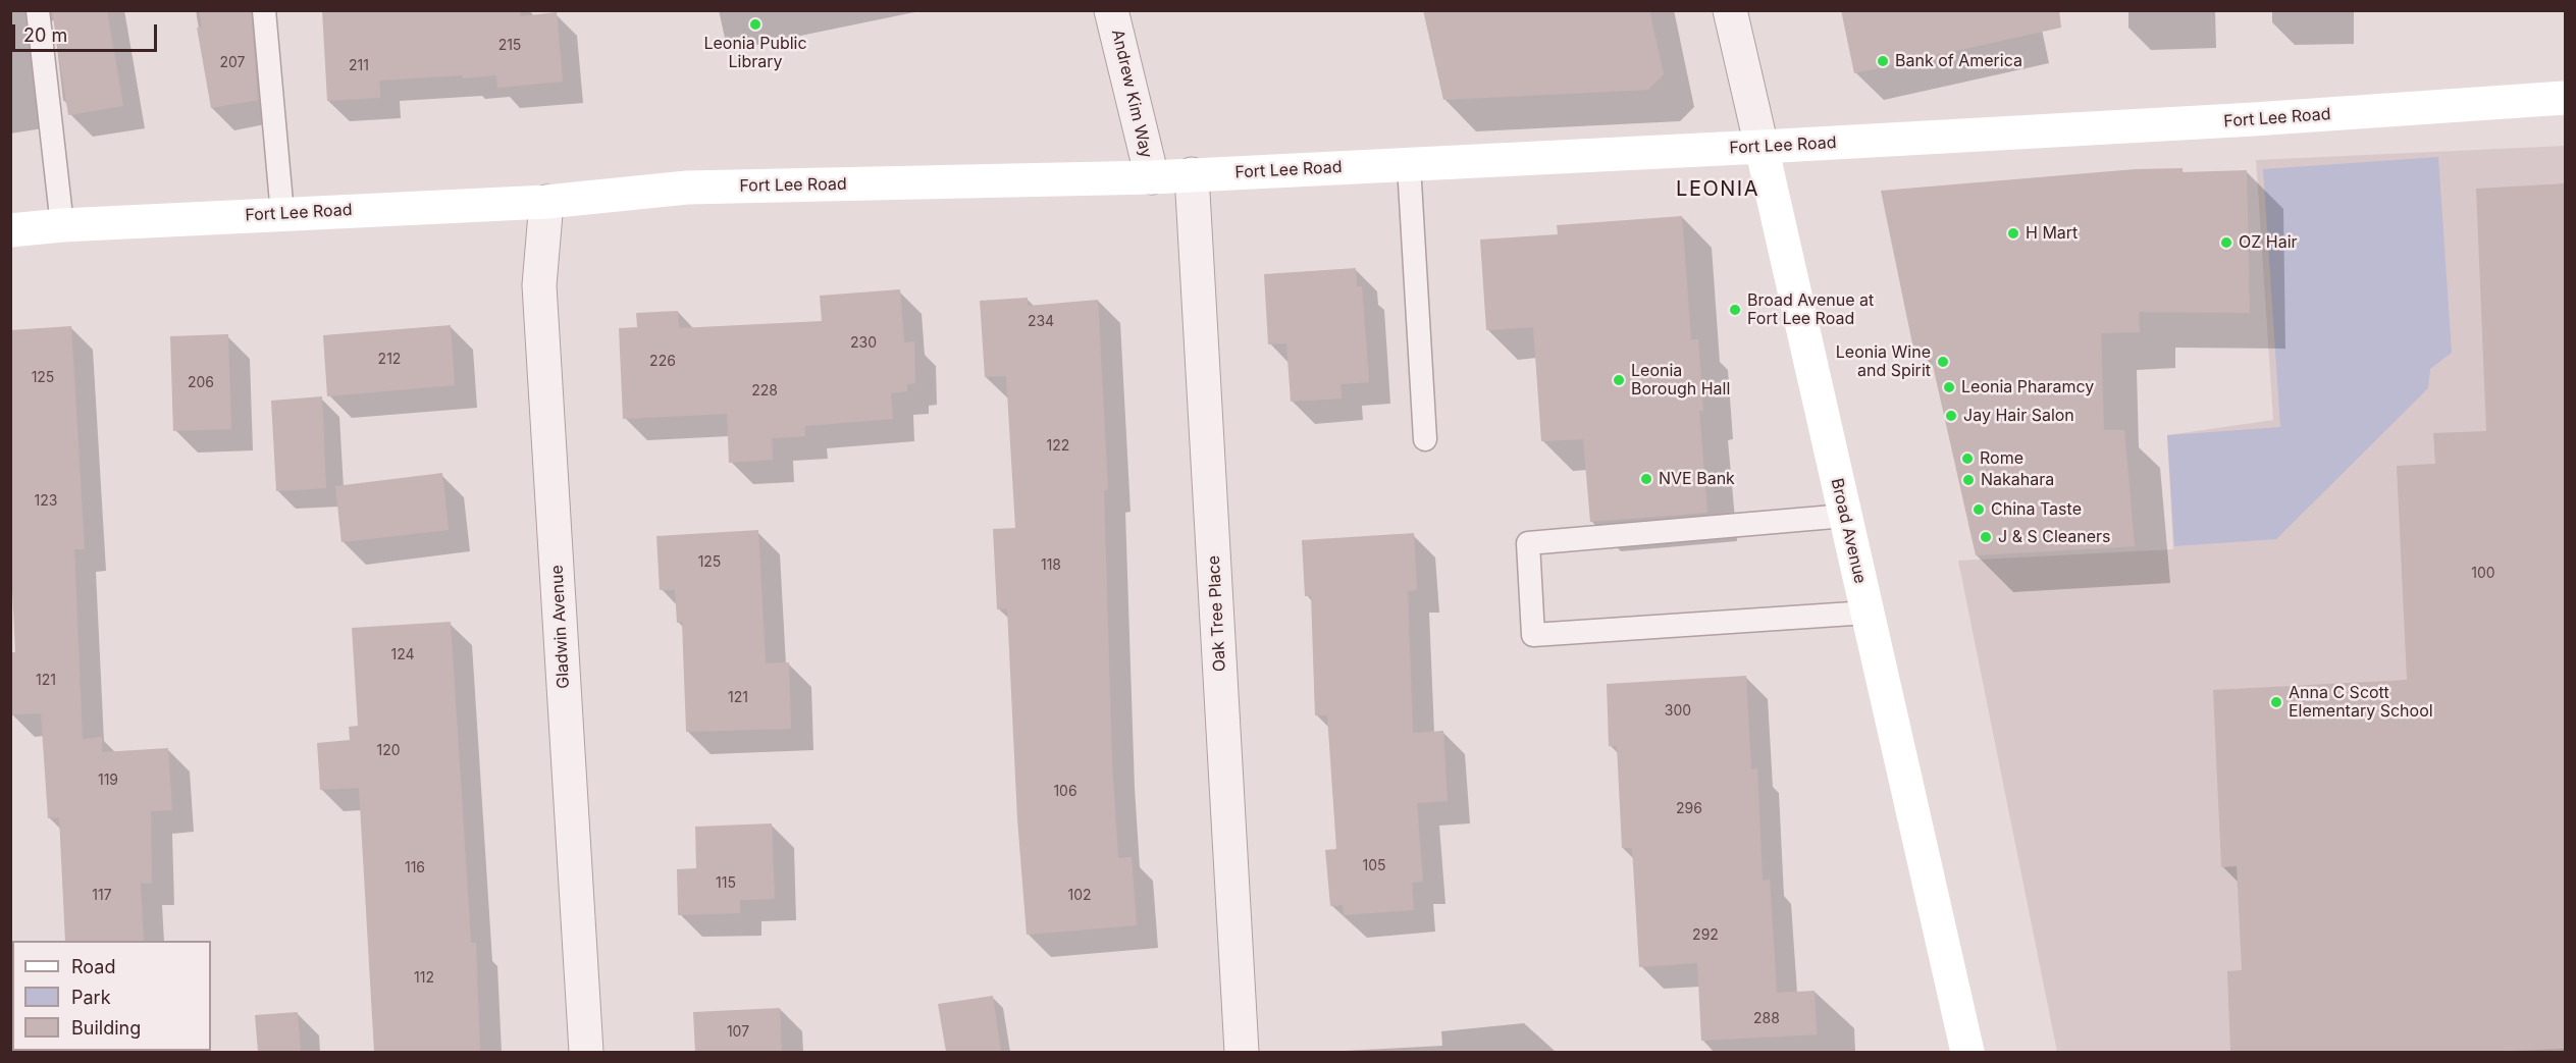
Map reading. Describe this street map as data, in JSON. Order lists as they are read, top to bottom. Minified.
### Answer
{"streets":{"main road":["Fort Lee Road","Broad Avenue"],"street":["Andrew Kim Way","Oak Tree Place","Gladwin Avenue"]},"crossings":[["Andrew Kim Way","Fort Lee Road"],["Fort Lee Road","Broad Avenue"],["Fort Lee Road","Oak Tree Place"],["Fort Lee Road","Gladwin Avenue"]],"districts":["LEONIA"],"places":["Leonia Public Library","Bank of America","H Mart","OZ Hair","Broad Avenue at Fort Lee Road","Leonia Wine and Spirit","Leonia Borough Hall","Leonia Pharamcy","Jay Hair Salon","Rome","NVE Bank","Nakahara","China Taste","J & S Cleaners","Anna C Scott Elementary School"],"house_numbers":["215","207","211","234","230","212","226","125","206","228","122","123","125","118","100","124","121","121","300","120","119","106","296","105","116","115","117","102","292","112","288","107"],"legend":["Road","Park","Building"],"scale_bar":"20 m"}
